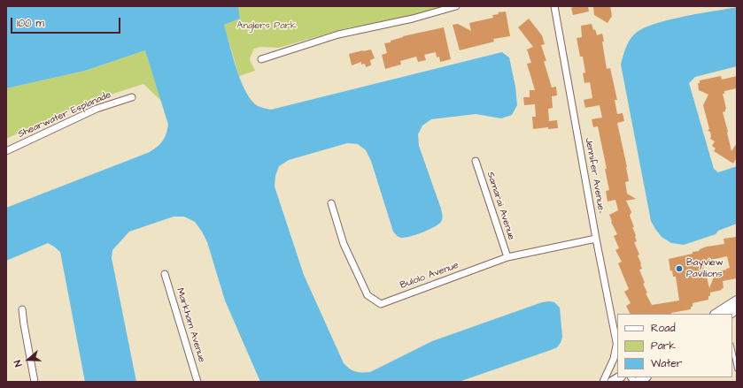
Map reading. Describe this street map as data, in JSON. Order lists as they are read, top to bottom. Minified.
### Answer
{"streets":{"street":["Shearwater Esplanade","Jennifer Avenue","Samarai Avenue","Bulolo Avenue","Markham Avenue"]},"crossings":[["Jennifer Avenue","Bulolo Avenue"],["Samarai Avenue","Bulolo Avenue"]],"parks":["Anglers Park"],"places":["Bayview Pavilions"],"legend":["Road","Park","Water"],"scale_bar":"100 m","north":"left"}
